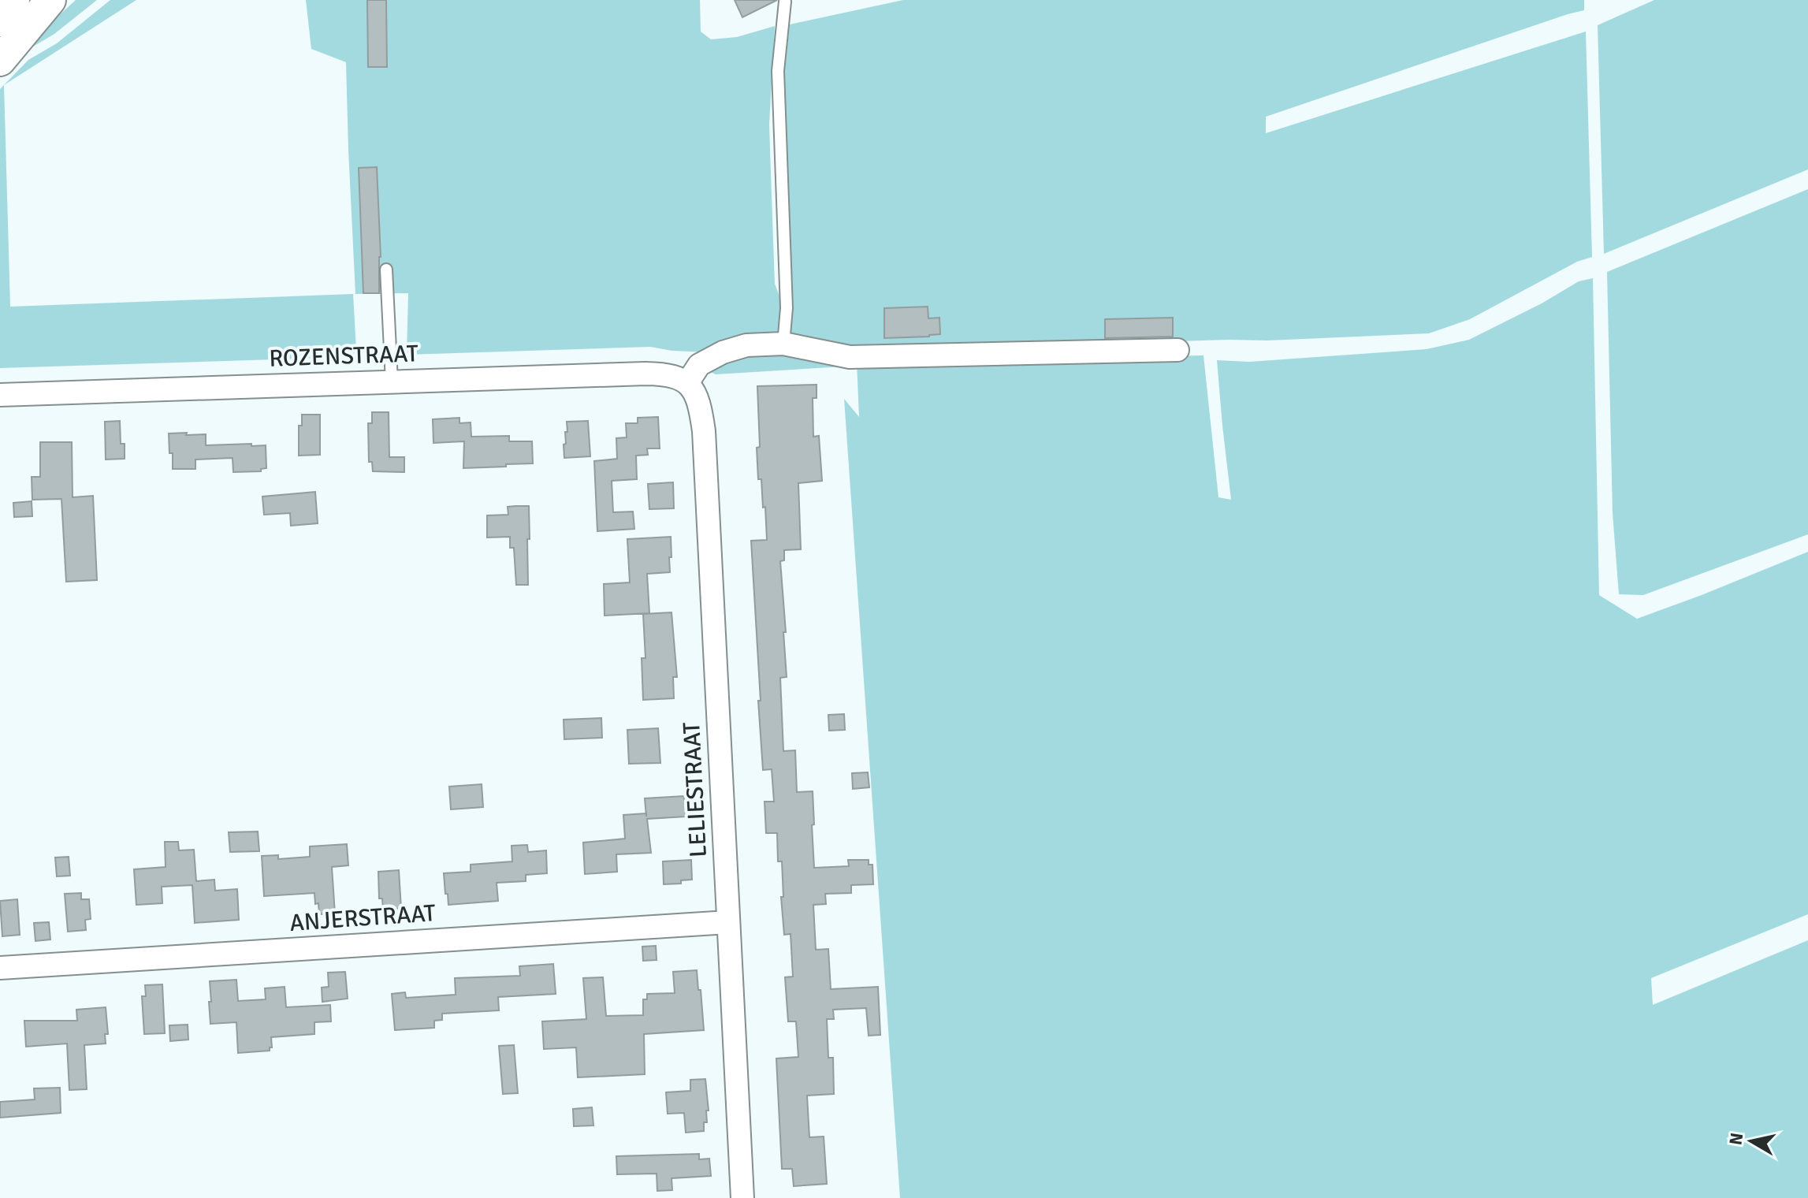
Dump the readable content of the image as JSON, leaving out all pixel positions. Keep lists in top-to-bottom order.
{
  "streets": {
    "street": ["ROZENSTRAAT", "LELIESTRAAT", "ANJERSTRAAT"]
  },
  "crossings": [
    ["ROZENSTRAAT", "LELIESTRAAT"],
    ["LELIESTRAAT", "ANJERSTRAAT"]
  ],
  "north": "left"
}
